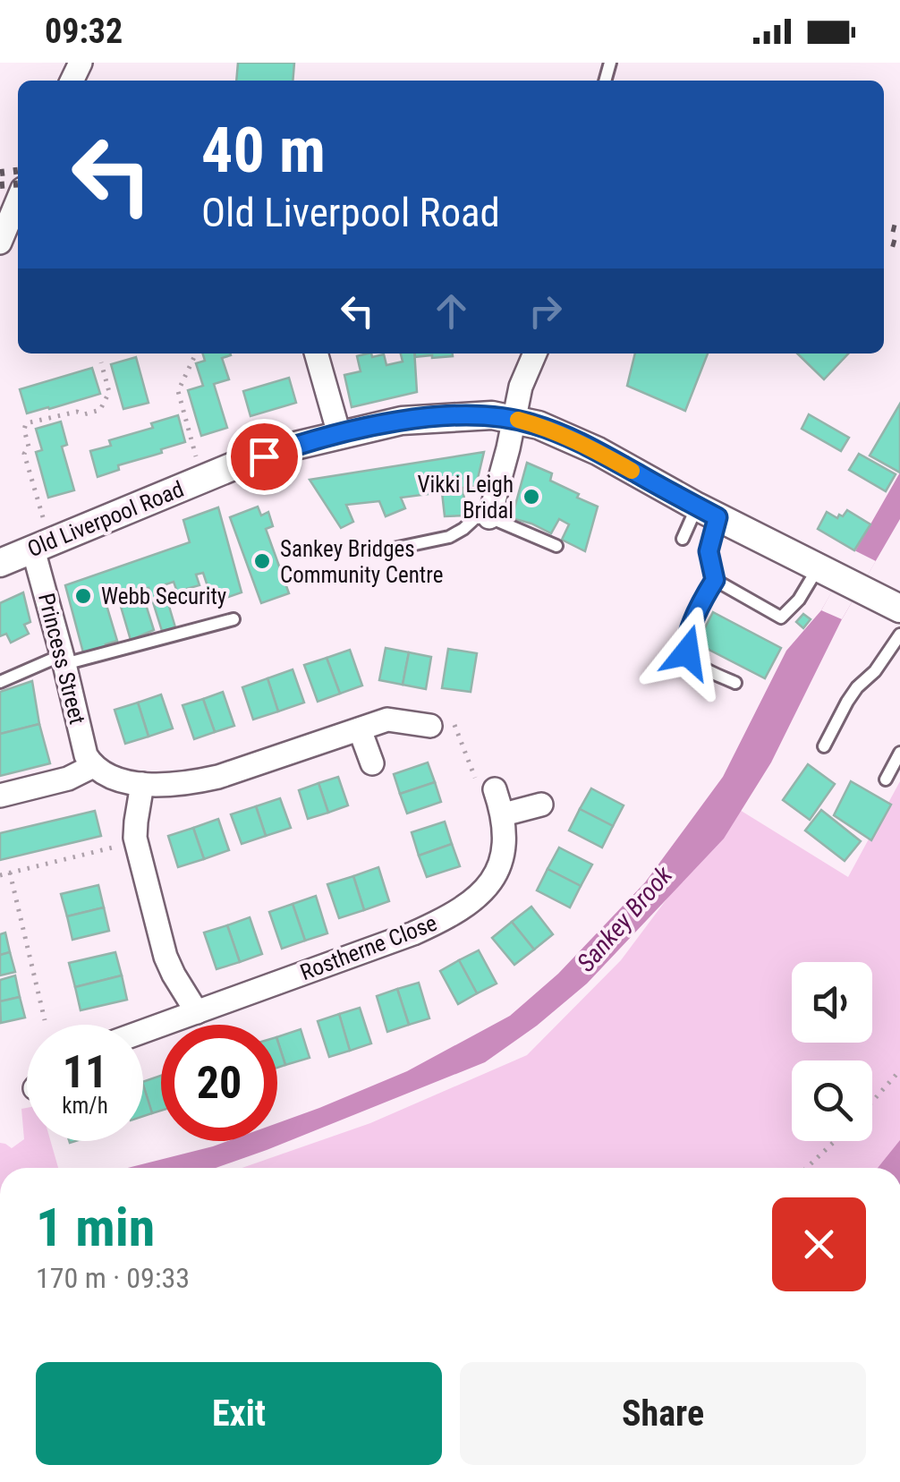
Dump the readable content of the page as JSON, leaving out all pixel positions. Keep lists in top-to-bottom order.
{
  "streets": {
    "street": ["Old Liverpool Road", "Princess Street", "Rostherne Close"]
  },
  "crossings": [
    ["Old Liverpool Road", "Princess Street"]
  ],
  "water": ["Sankey Brook"],
  "places": ["Vikki Leigh Bridal", "Sankey Bridges Community Centre", "Webb Security"],
  "page": {
    "status": "09:32",
    "turn": ["40 m", "Old Liverpool Road"],
    "speed": "11 km/h",
    "limit": "20",
    "heading": ["1 min", "170 m · 09:33"],
    "buttons": ["Exit", "Share"]
  }
}
